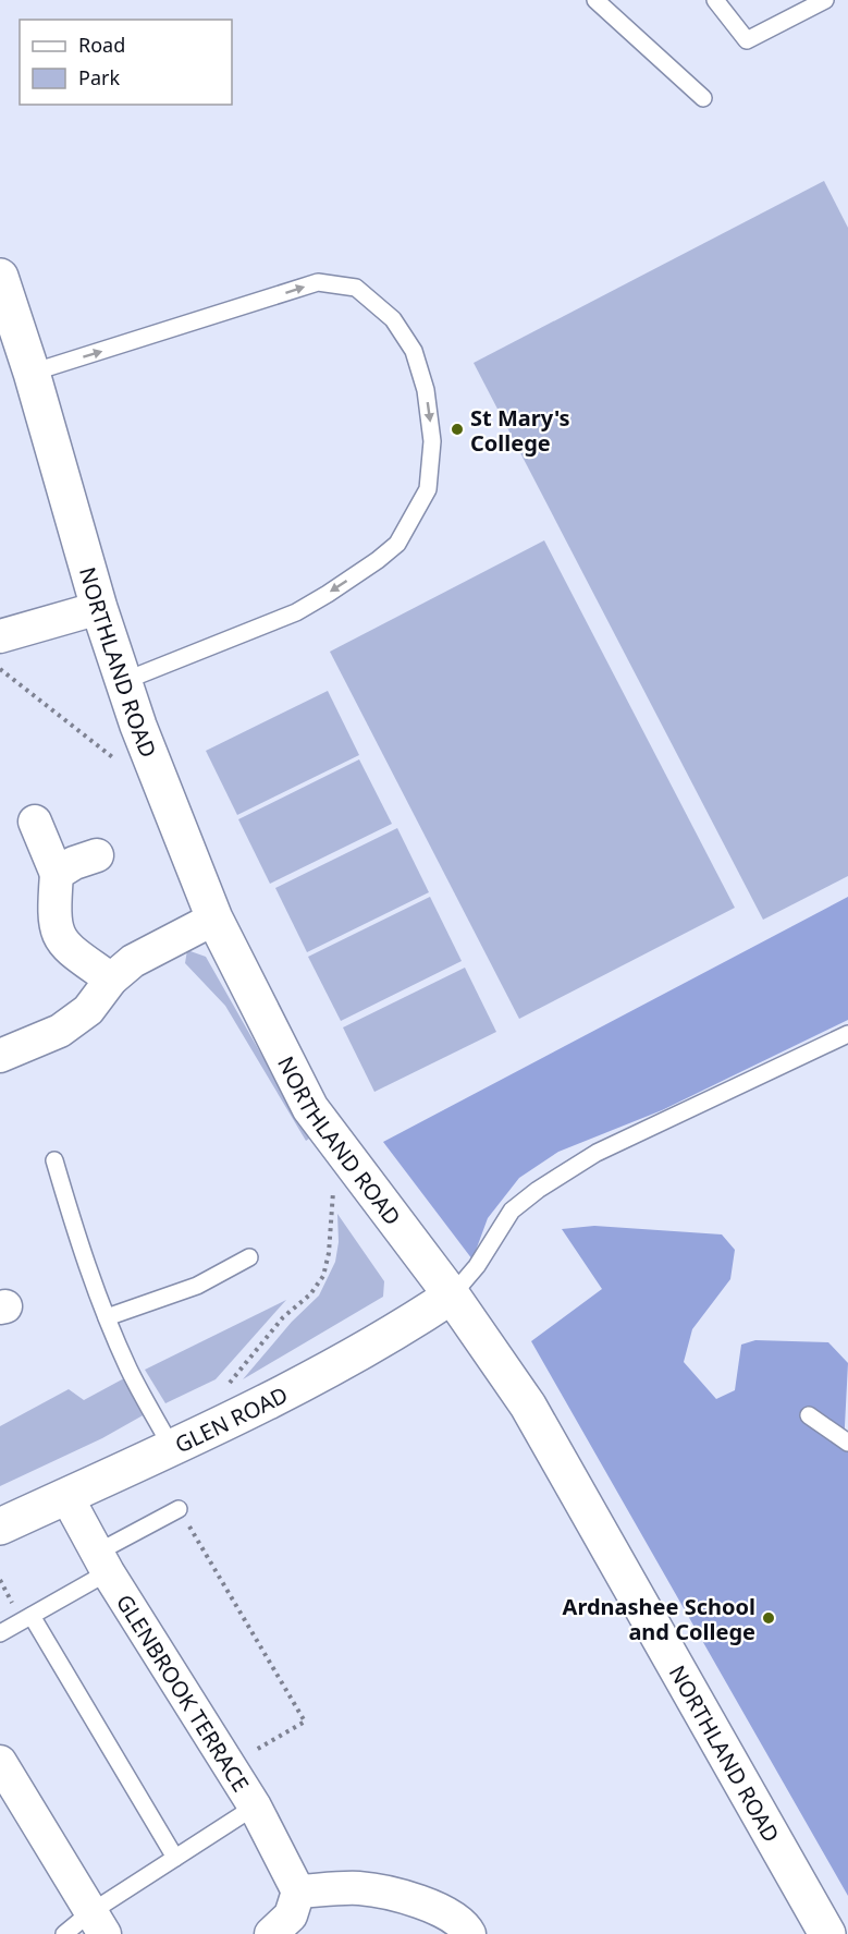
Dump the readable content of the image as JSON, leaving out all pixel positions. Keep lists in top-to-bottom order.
{
  "streets": {
    "main road": ["NORTHLAND ROAD", "GLEN ROAD"],
    "street": ["GLENBROOK TERRACE"]
  },
  "crossings": [
    ["NORTHLAND ROAD", "GLEN ROAD"],
    ["GLEN ROAD", "GLENBROOK TERRACE"]
  ],
  "places": ["St Mary's College", "Ardnashee School and College"],
  "legend": ["Road", "Park"]
}
